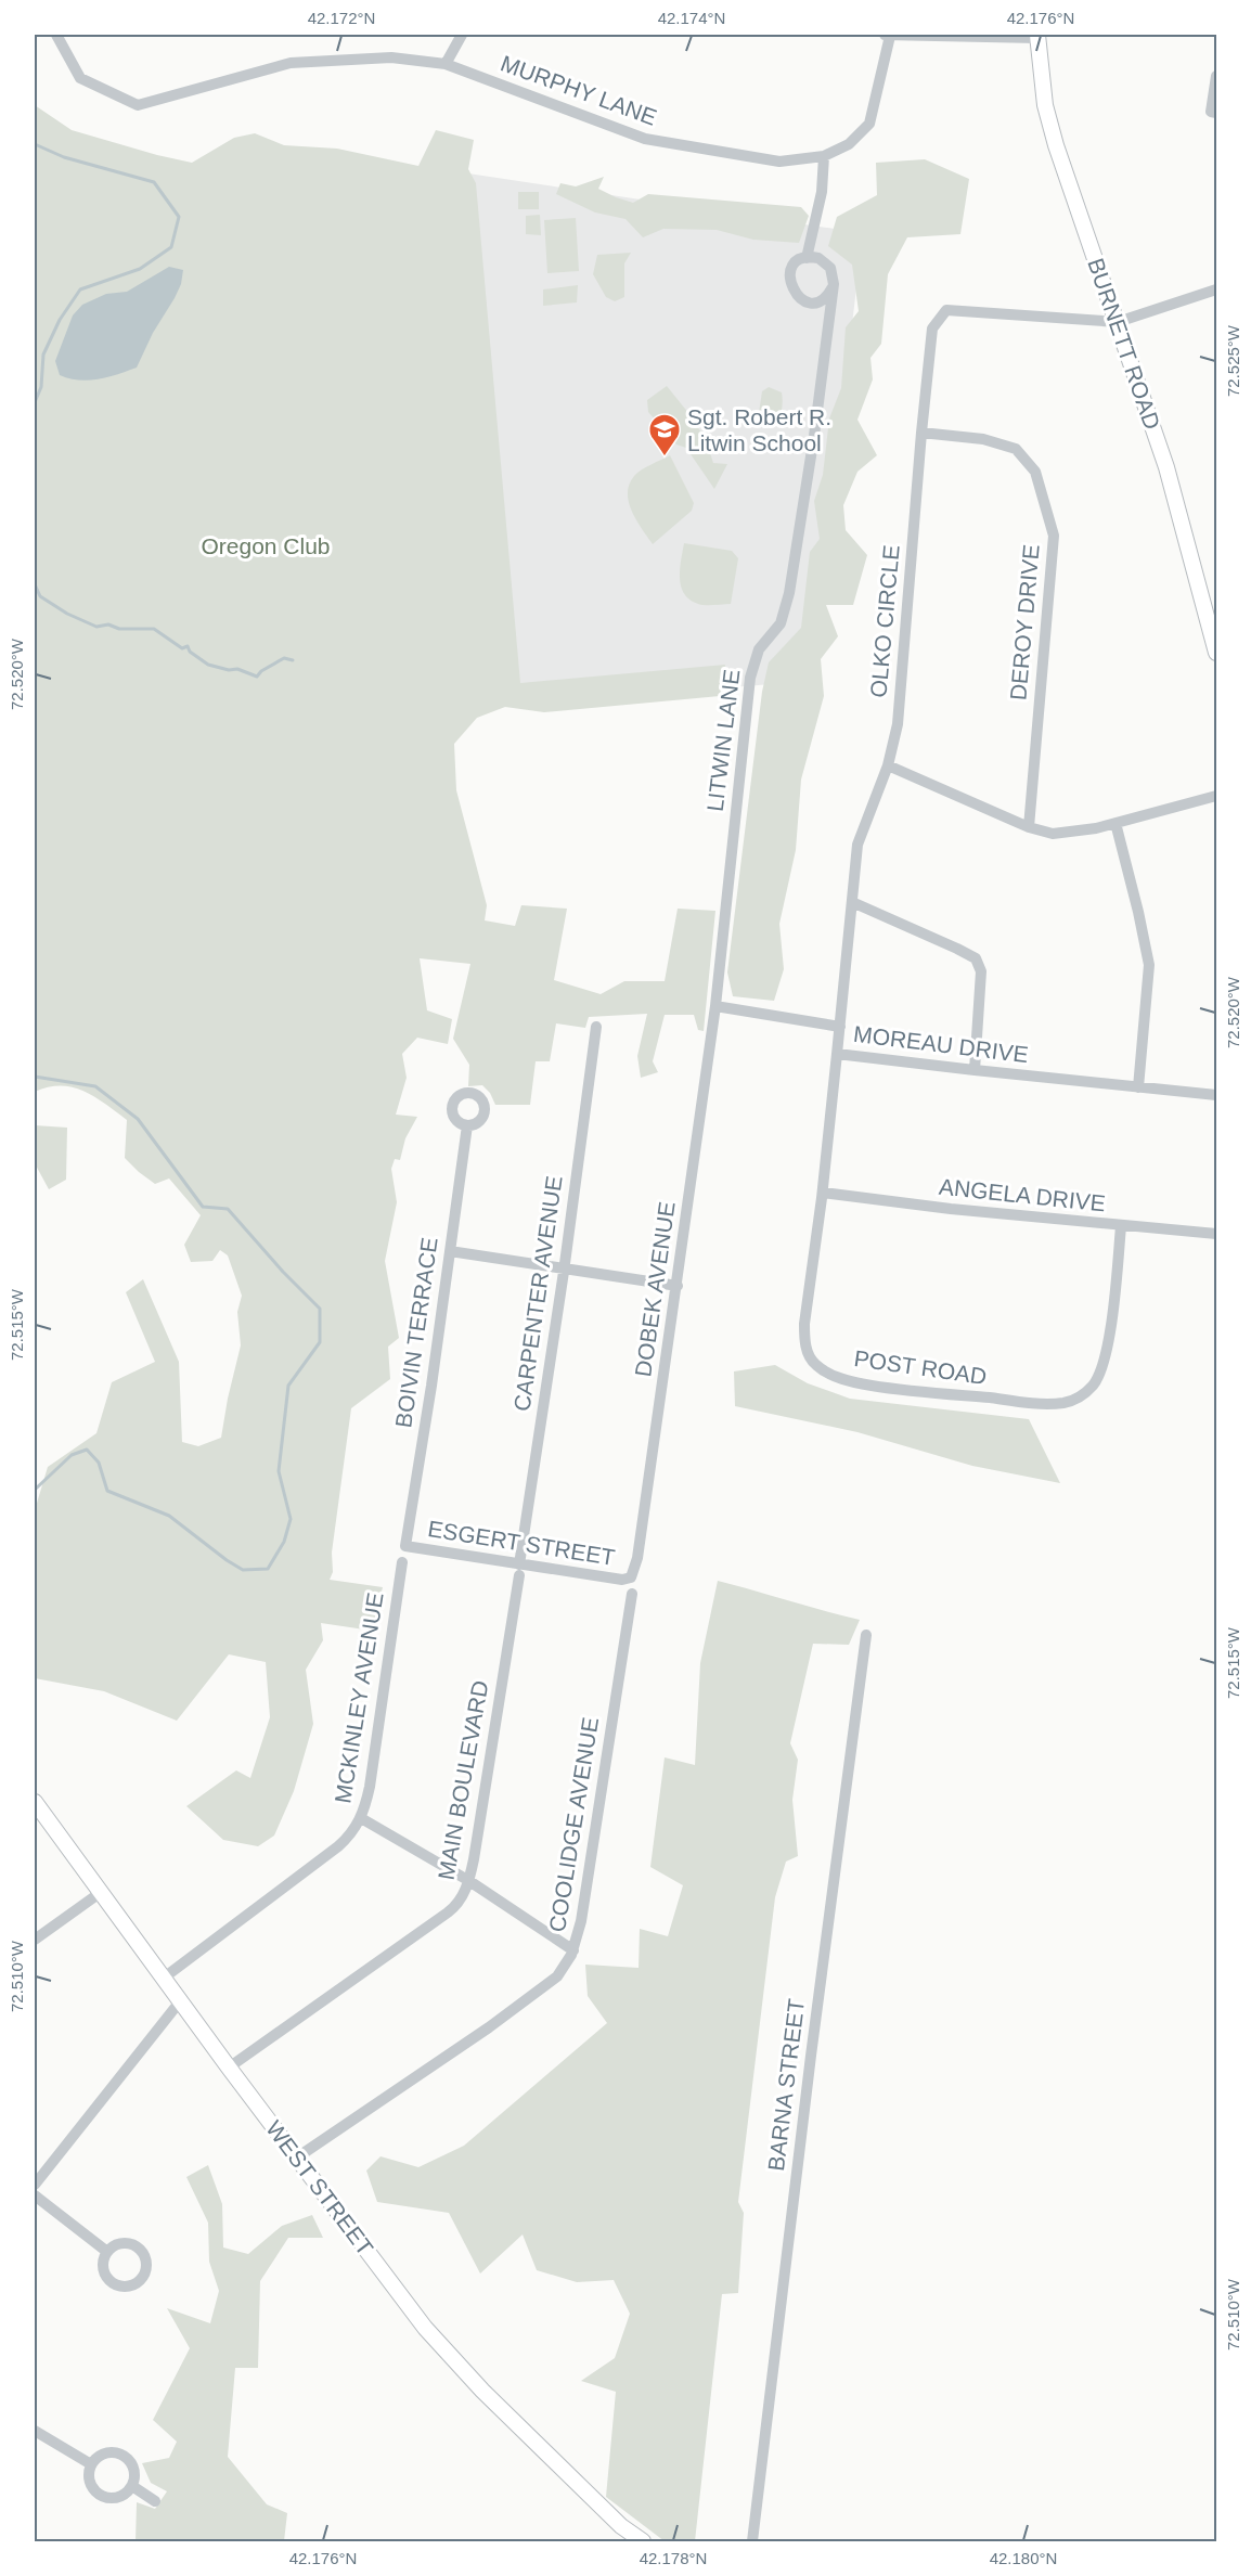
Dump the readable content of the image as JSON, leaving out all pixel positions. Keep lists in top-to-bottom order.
{
  "streets": {
    "main road": ["BURNETT ROAD", "WEST STREET"],
    "street": [
      "MURPHY LANE",
      "OLKO CIRCLE",
      "DEROY DRIVE",
      "LITWIN LANE",
      "MOREAU DRIVE",
      "ANGELA DRIVE",
      "DOBEK AVENUE",
      "CARPENTER AVENUE",
      "BOIVIN TERRACE",
      "POST ROAD",
      "ESGERT STREET",
      "MCKINLEY AVENUE",
      "MAIN BOULEVARD",
      "COOLIDGE AVENUE",
      "BARNA STREET"
    ]
  },
  "crossings": [
    ["BURNETT ROAD", "OLKO CIRCLE"],
    ["OLKO CIRCLE", "DEROY DRIVE"],
    ["OLKO CIRCLE", "MOREAU DRIVE"],
    ["LITWIN LANE", "DOBEK AVENUE"],
    ["MOREAU DRIVE", "POST ROAD"],
    ["ANGELA DRIVE", "POST ROAD"],
    ["DOBEK AVENUE", "ESGERT STREET"],
    ["CARPENTER AVENUE", "ESGERT STREET"],
    ["CARPENTER AVENUE", "MAIN BOULEVARD"],
    ["BOIVIN TERRACE", "ESGERT STREET"],
    ["ESGERT STREET", "MAIN BOULEVARD"],
    ["MCKINLEY AVENUE", "WEST STREET"],
    ["MAIN BOULEVARD", "WEST STREET"],
    ["COOLIDGE AVENUE", "WEST STREET"]
  ],
  "parks": ["Oregon Club"],
  "places": {
    "school or university": ["Sgt. Robert R. Litwin School"]
  },
  "coordinates": [
    "42.172°N",
    "42.174°N",
    "42.176°N",
    "72.525°W",
    "72.520°W",
    "72.515°W",
    "72.510°W",
    "42.178°N",
    "42.180°N"
  ]
}
